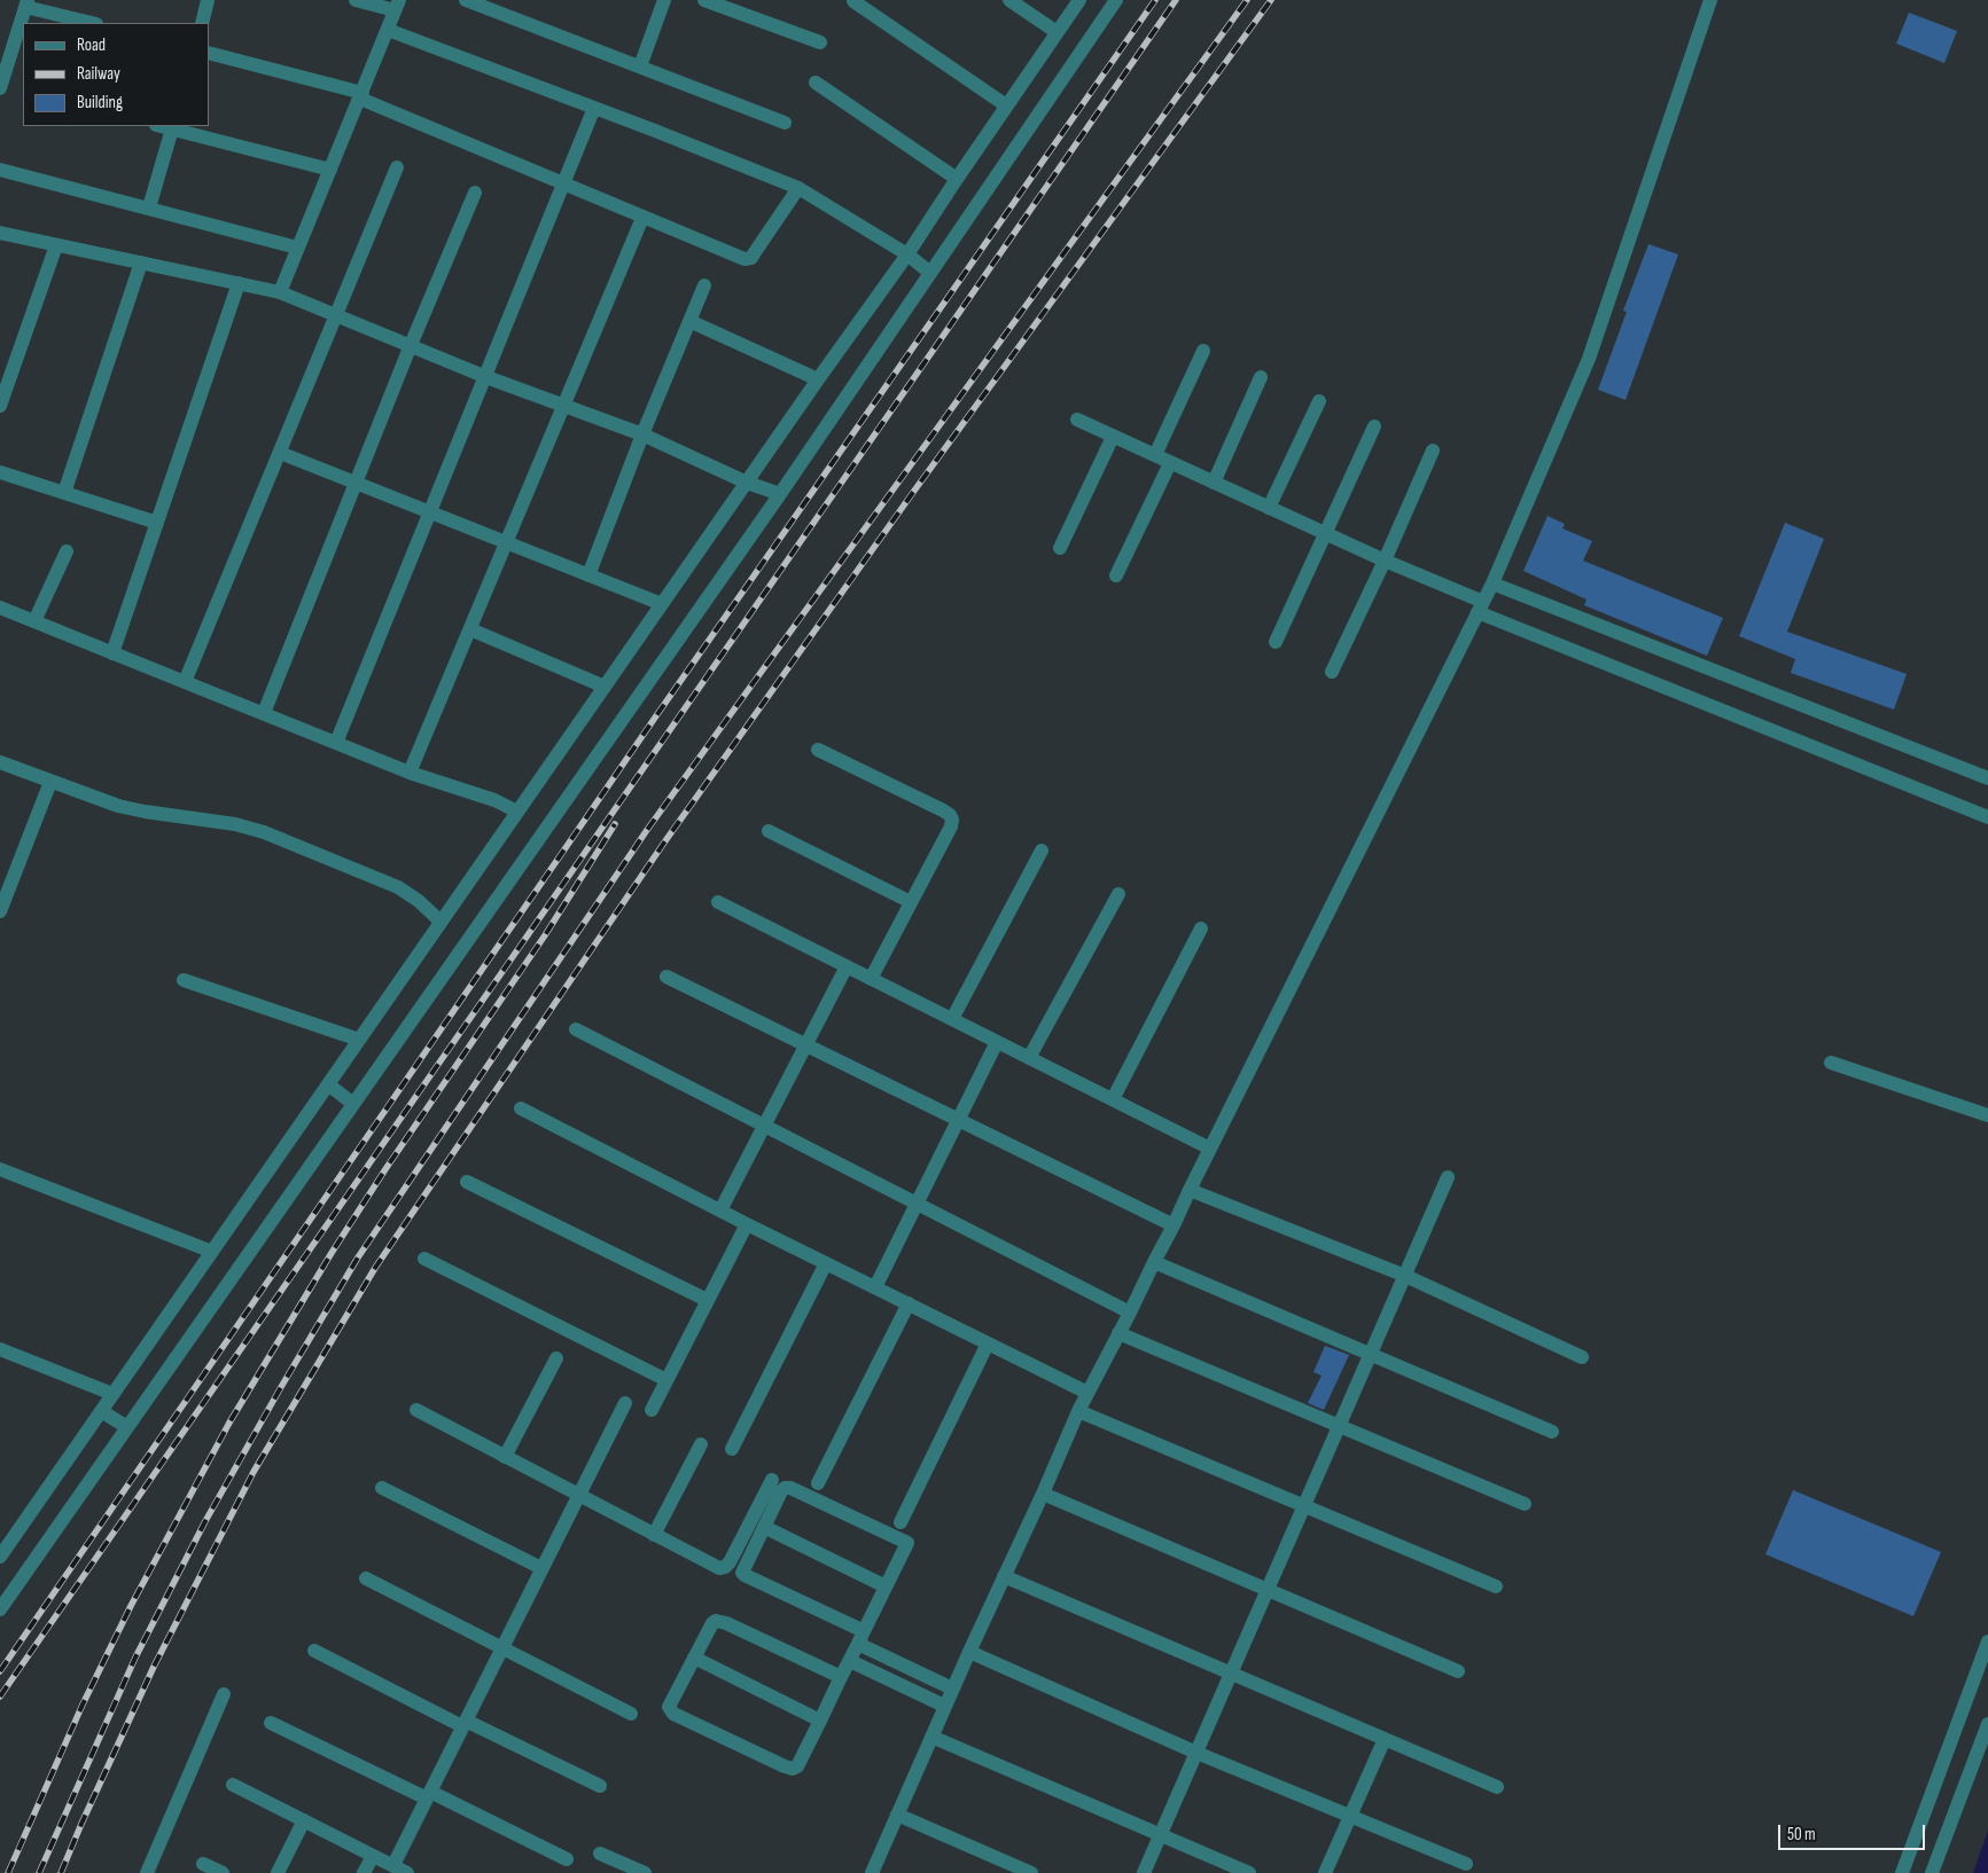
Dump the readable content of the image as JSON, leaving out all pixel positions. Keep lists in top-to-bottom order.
{
  "legend": ["Road", "Railway", "Building"],
  "scale_bar": "50 m"
}
